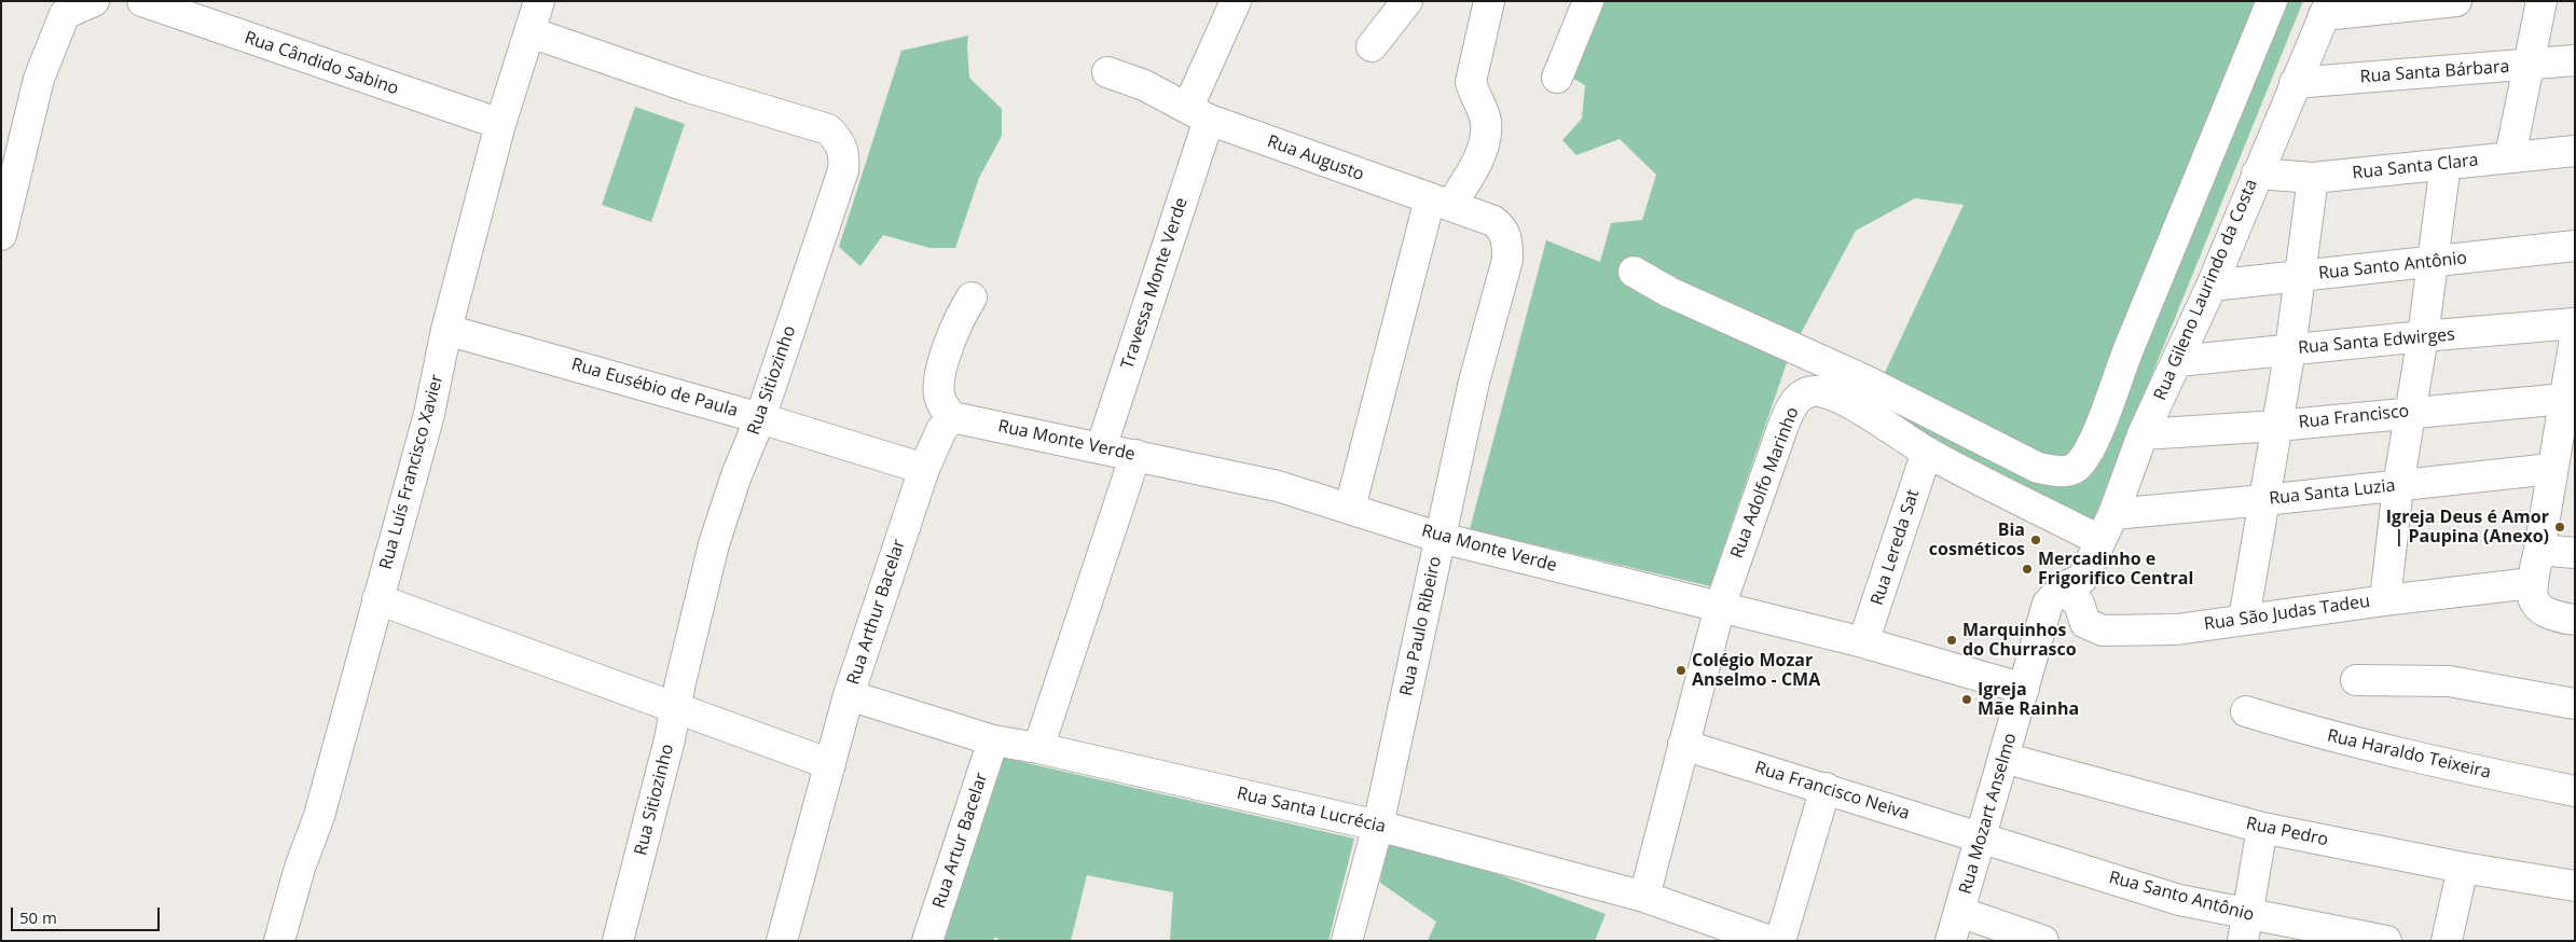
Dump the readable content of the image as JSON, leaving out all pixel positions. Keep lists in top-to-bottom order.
{
  "streets": {
    "street": [
      "Rua Cândido Sabino",
      "Rua Santa Bárbara",
      "Rua Augusto",
      "Rua Santa Clara",
      "Rua Santo Antônio",
      "Travessa Monte Verde",
      "Rua Gileno Laurindo da Costa",
      "Rua Santa Edwirges",
      "Rua Sitiozinho",
      "Rua Eusébio de Paula",
      "Rua Francisco",
      "Rua Monte Verde",
      "Rua Luís Francisco Xavier",
      "Rua Adolfo Marinho",
      "Rua Santa Luzia",
      "Rua Lereda Sat",
      "Rua Arthur Bacelar",
      "Rua São Judas Tadeu",
      "Rua Paulo Ribeiro",
      "Rua Haraldo Teixeira",
      "Rua Francisco Neiva",
      "Rua Santa Lucrécia",
      "Rua Mozart Anselmo",
      "Rua Pedro",
      "Rua Artur Bacelar"
    ]
  },
  "crossings": [
    ["Rua Cândido Sabino", "Rua Luís Francisco Xavier"],
    ["Rua Santa Bárbara", "Rua Gileno Laurindo da Costa"],
    ["Rua Augusto", "Travessa Monte Verde"],
    ["Rua Augusto", "Rua Paulo Ribeiro"],
    ["Rua Santa Clara", "Rua Gileno Laurindo da Costa"],
    ["Rua Santo Antônio", "Rua Gileno Laurindo da Costa"],
    ["Rua Santo Antônio", "Rua Francisco Neiva"],
    ["Rua Santo Antônio", "Rua Mozart Anselmo"],
    ["Travessa Monte Verde", "Rua Monte Verde"],
    ["Rua Gileno Laurindo da Costa", "Rua Santa Edwirges"],
    ["Rua Gileno Laurindo da Costa", "Rua Francisco"],
    ["Rua Gileno Laurindo da Costa", "Rua Adolfo Marinho"],
    ["Rua Gileno Laurindo da Costa", "Rua Santa Luzia"],
    ["Rua Gileno Laurindo da Costa", "Rua São Judas Tadeu"],
    ["Rua Gileno Laurindo da Costa", "Rua Mozart Anselmo"],
    ["Rua Sitiozinho", "Rua Eusébio de Paula"],
    ["Rua Sitiozinho", "Rua Luís Francisco Xavier"],
    ["Rua Eusébio de Paula", "Rua Luís Francisco Xavier"],
    ["Rua Eusébio de Paula", "Rua Arthur Bacelar"],
    ["Rua Monte Verde", "Rua Adolfo Marinho"],
    ["Rua Monte Verde", "Rua Lereda Sat"],
    ["Rua Monte Verde", "Rua Arthur Bacelar"],
    ["Rua Monte Verde", "Rua Paulo Ribeiro"],
    ["Rua Monte Verde", "Rua Mozart Anselmo"],
    ["Rua Adolfo Marinho", "Rua Lereda Sat"],
    ["Rua Adolfo Marinho", "Rua Francisco Neiva"],
    ["Rua Adolfo Marinho", "Rua Santa Lucrécia"],
    ["Rua Arthur Bacelar", "Rua Santa Lucrécia"],
    ["Rua São Judas Tadeu", "Rua Mozart Anselmo"],
    ["Rua Paulo Ribeiro", "Rua Santa Lucrécia"],
    ["Rua Francisco Neiva", "Rua Mozart Anselmo"],
    ["Rua Santa Lucrécia", "Rua Artur Bacelar"],
    ["Rua Mozart Anselmo", "Rua Pedro"]
  ],
  "places": [
    "Igreja Deus é Amor | Paupina (Anexo)",
    "Bia cosméticos",
    "Mercadinho e Frigorifico Central",
    "Marquinhos do Churrasco",
    "Colégio Mozar Anselmo - CMA",
    "Igreja Mãe Rainha"
  ],
  "scale_bar": "50 m"
}
